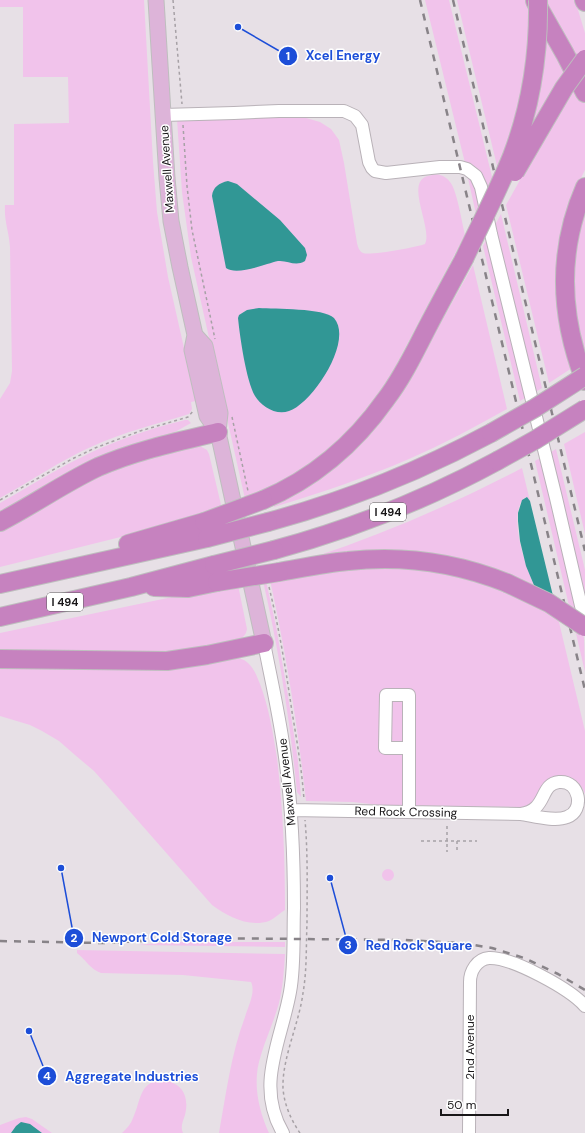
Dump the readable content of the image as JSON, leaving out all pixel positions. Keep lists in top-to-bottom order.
{
  "streets": {
    "highway": ["I 494"],
    "main road": ["Maxwell Avenue"],
    "street": ["Red Rock Crossing", "2nd Avenue"]
  },
  "crossings": [
    ["Maxwell Avenue", "Red Rock Crossing"]
  ],
  "places": [
    "Xcel Energy",
    "Newport Cold Storage",
    "Red Rock Square",
    "Aggregate Industries"
  ],
  "scale_bar": "50 m"
}
